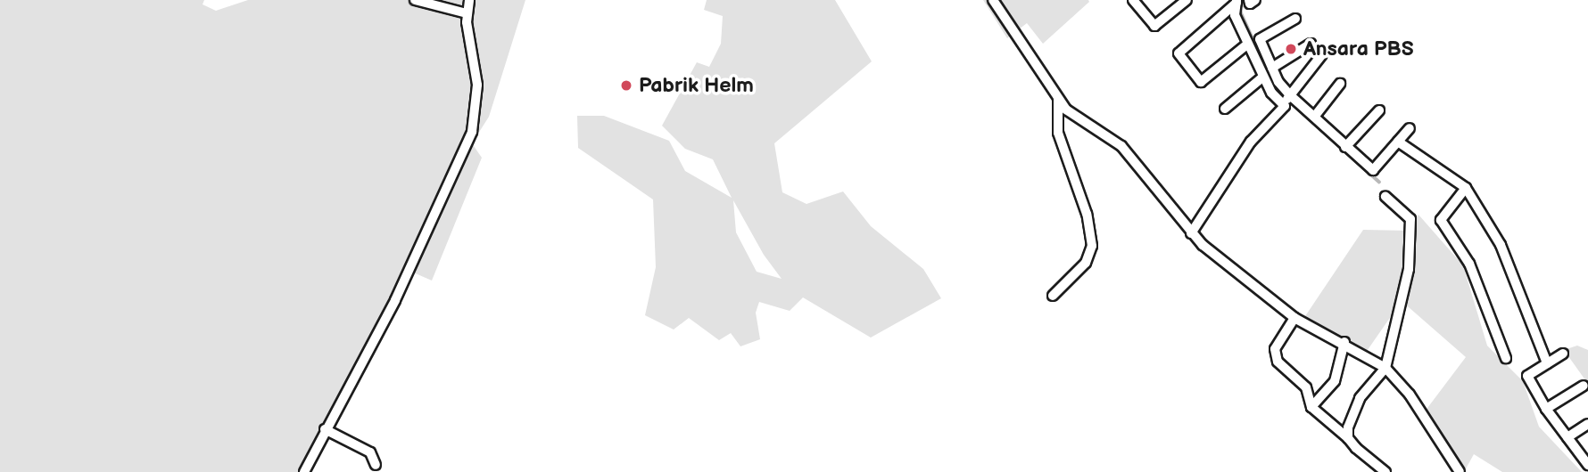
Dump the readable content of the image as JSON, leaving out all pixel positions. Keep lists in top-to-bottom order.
{
  "places": ["Ansara PBS", "Pabrik Helm"]
}
